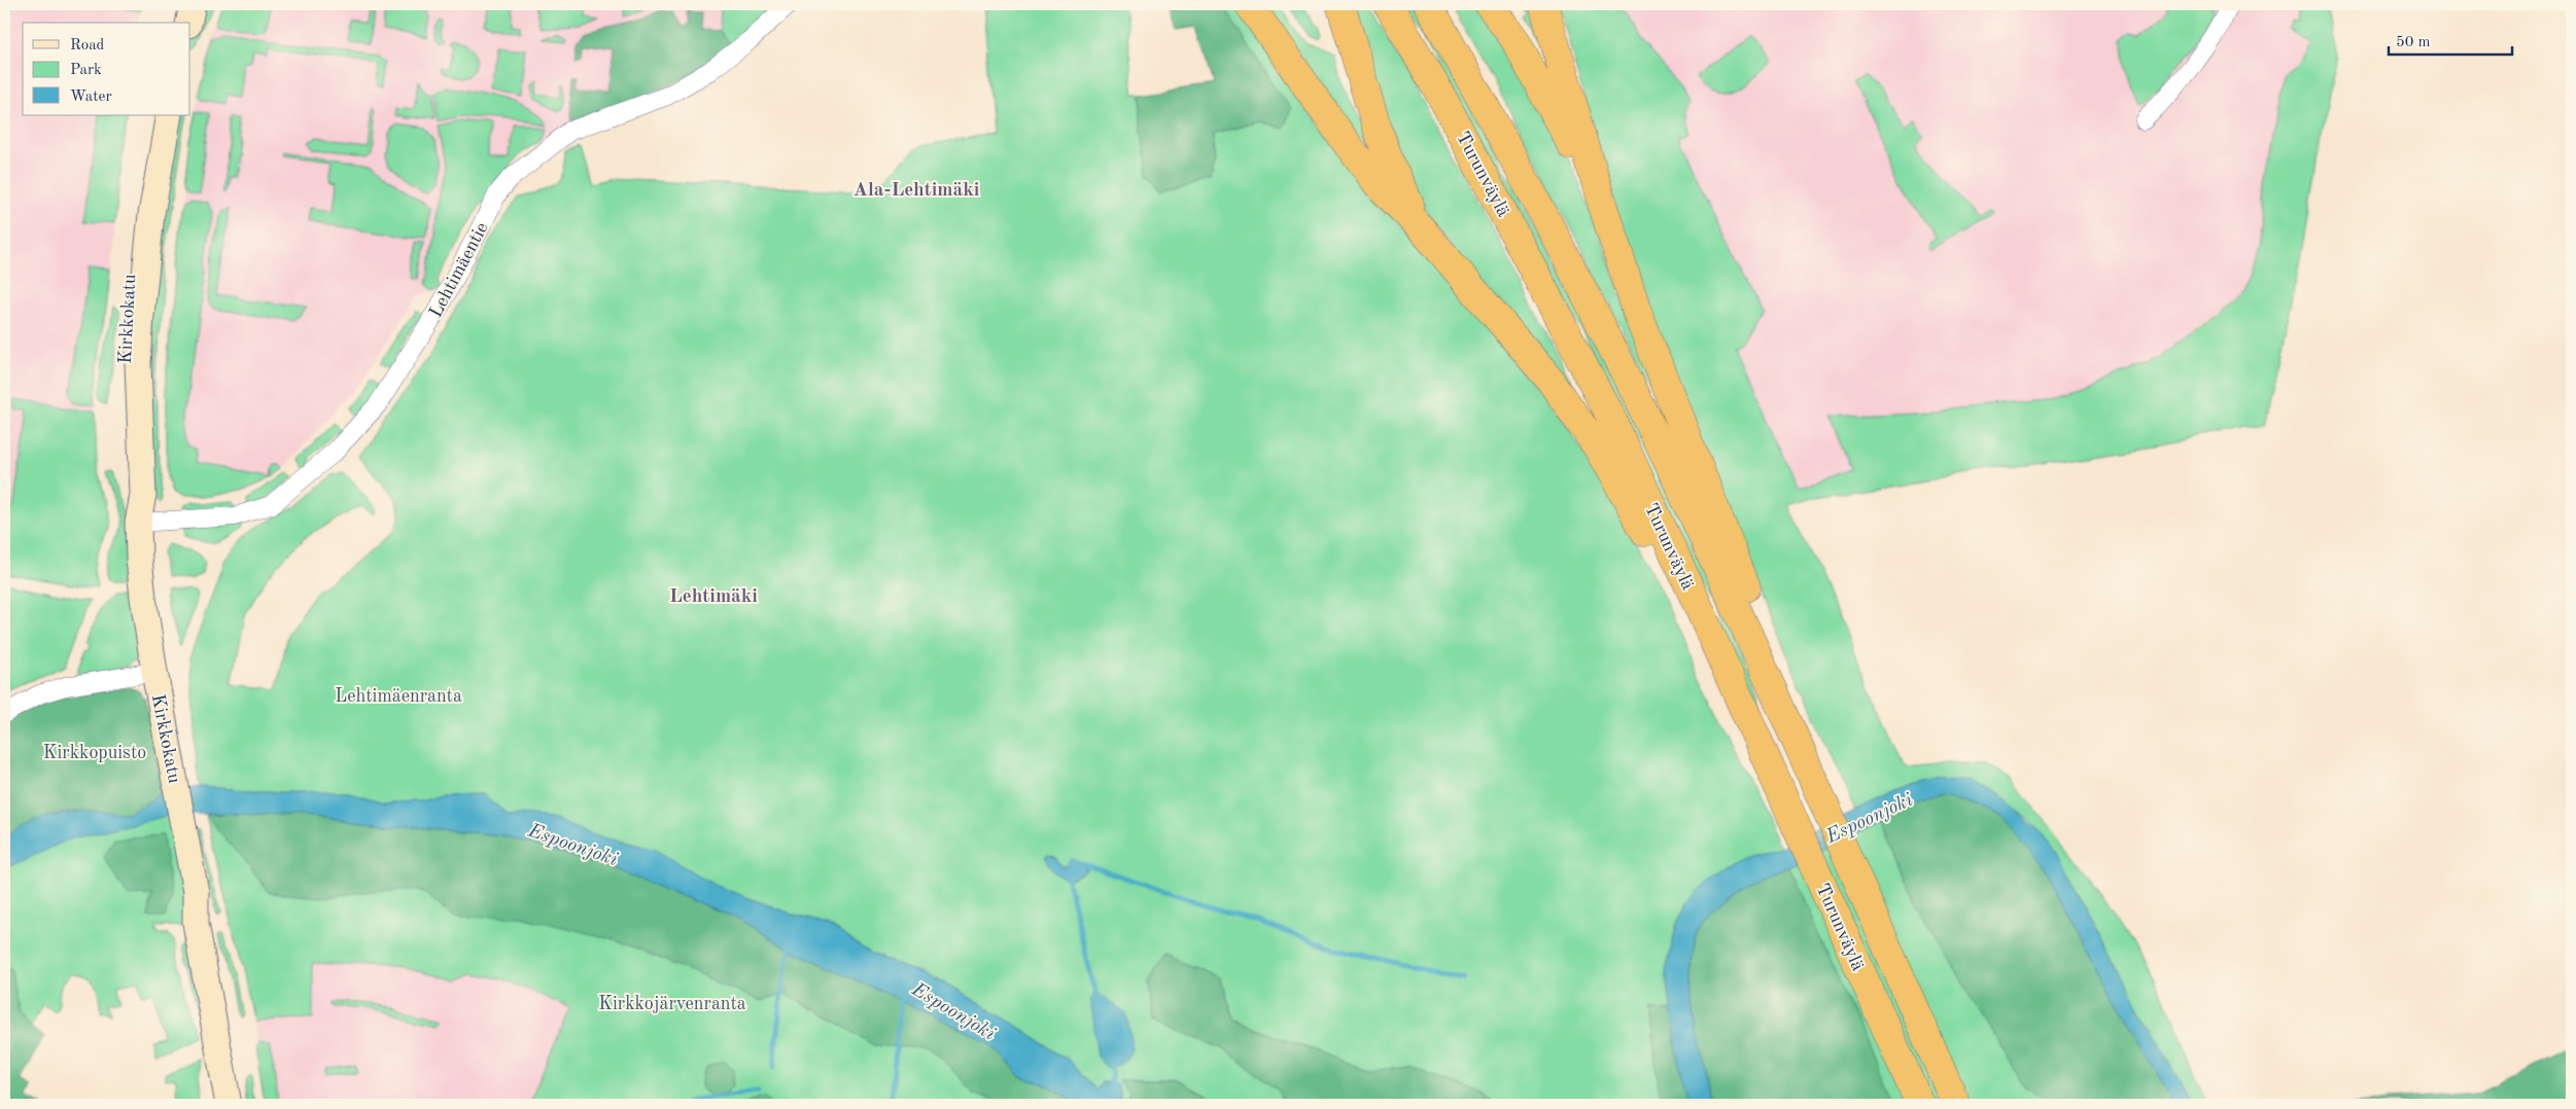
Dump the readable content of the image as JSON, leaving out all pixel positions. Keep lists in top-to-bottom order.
{
  "streets": {
    "highway": ["Turunväylä"],
    "main road": ["Kirkkokatu"],
    "street": ["Lehtimäentie"]
  },
  "crossings": [
    ["Lehtimäentie", "Kirkkokatu"]
  ],
  "districts": ["Ala-Lehtimäki", "Lehtimäki"],
  "water": ["Espoonjoki"],
  "parks": ["Lehtimäenranta", "Kirkkopuisto", "Kirkkojärvenranta"],
  "legend": ["Road", "Park", "Water"],
  "scale_bar": "50 m"
}
